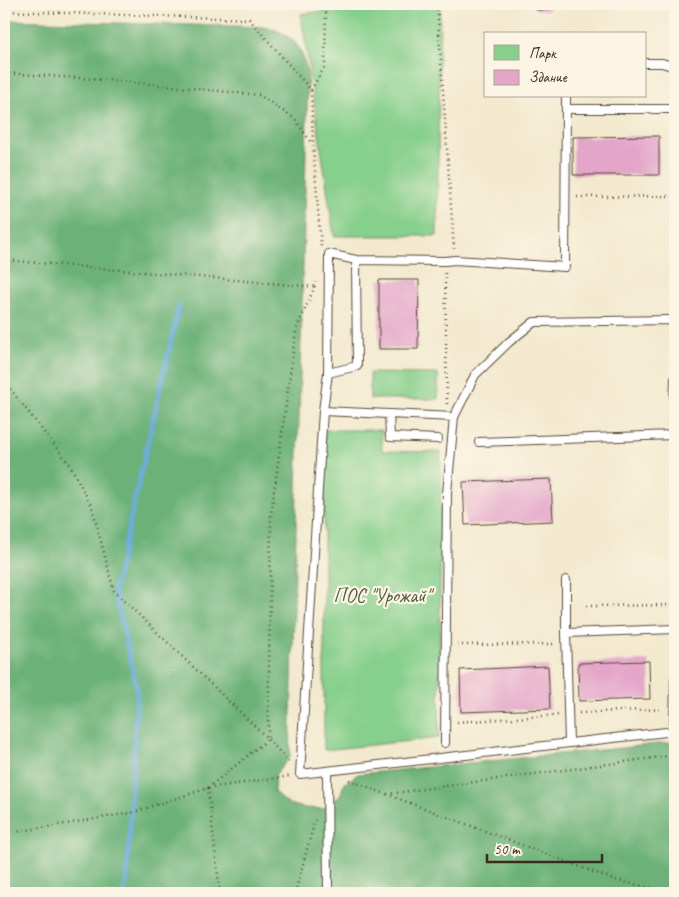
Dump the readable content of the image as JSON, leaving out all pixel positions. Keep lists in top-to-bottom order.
{
  "parks": ["ПОС \"Урожай\""],
  "legend": ["Парк", "Здание"],
  "scale_bar": "50 m"
}
